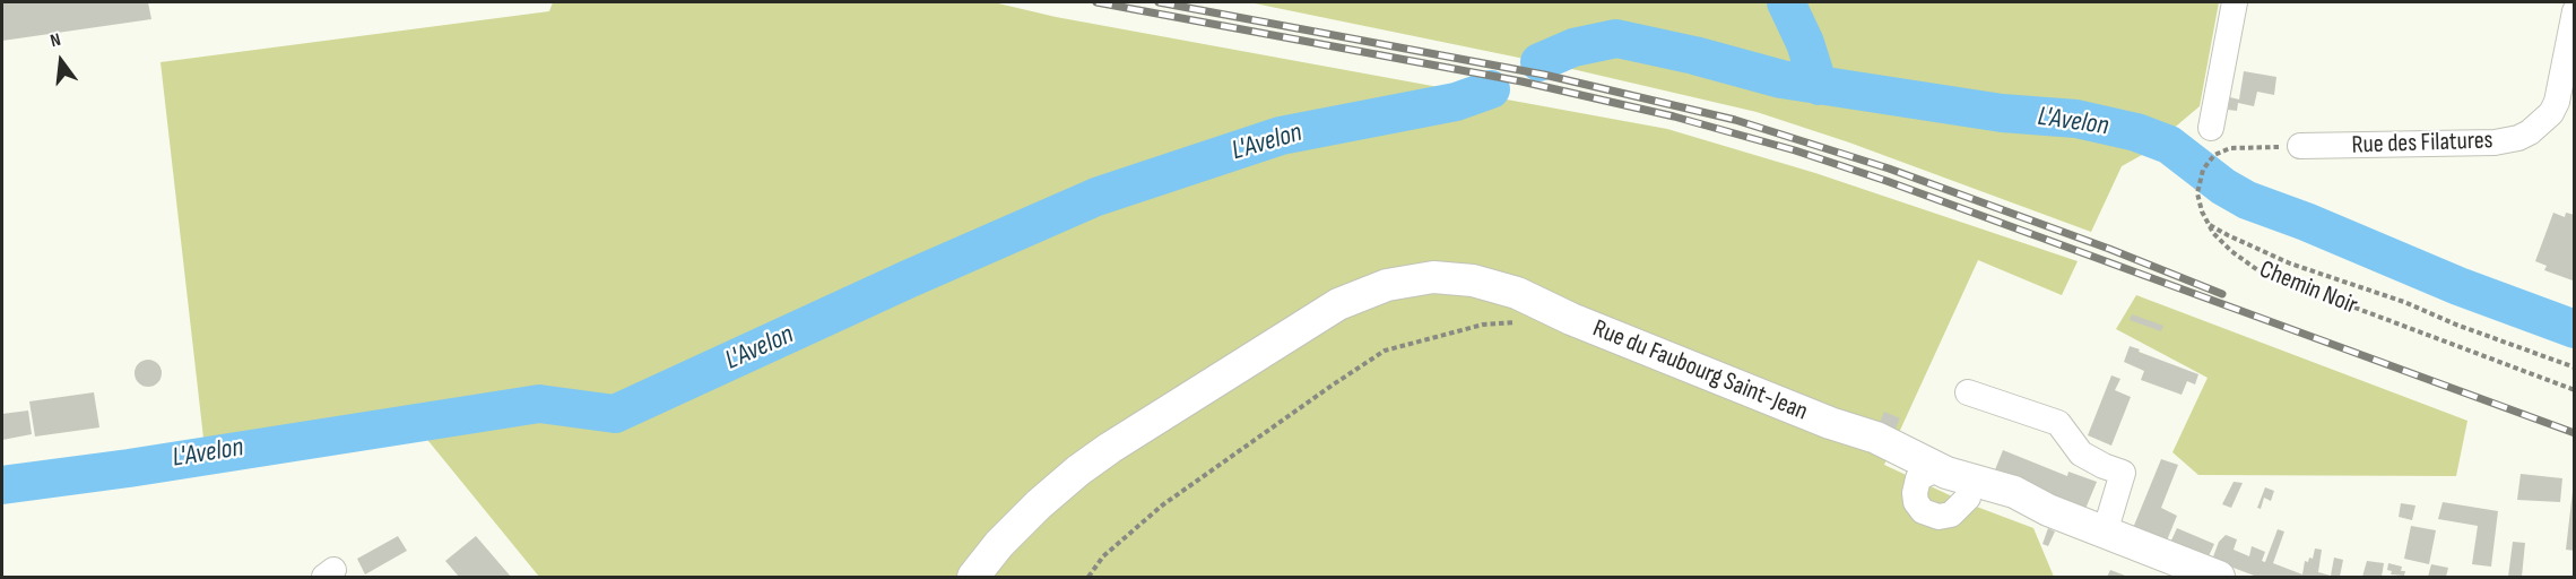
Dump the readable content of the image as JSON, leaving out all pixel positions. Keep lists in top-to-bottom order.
{
  "streets": {
    "main road": ["Rue du Faubourg Saint-Jean"],
    "street": ["Rue des Filatures"],
    "path": ["Chemin Noir"]
  },
  "crossings": [
    ["Rue des Filatures", "Chemin Noir"]
  ],
  "water": ["L'Avelon"],
  "north": "top"
}
